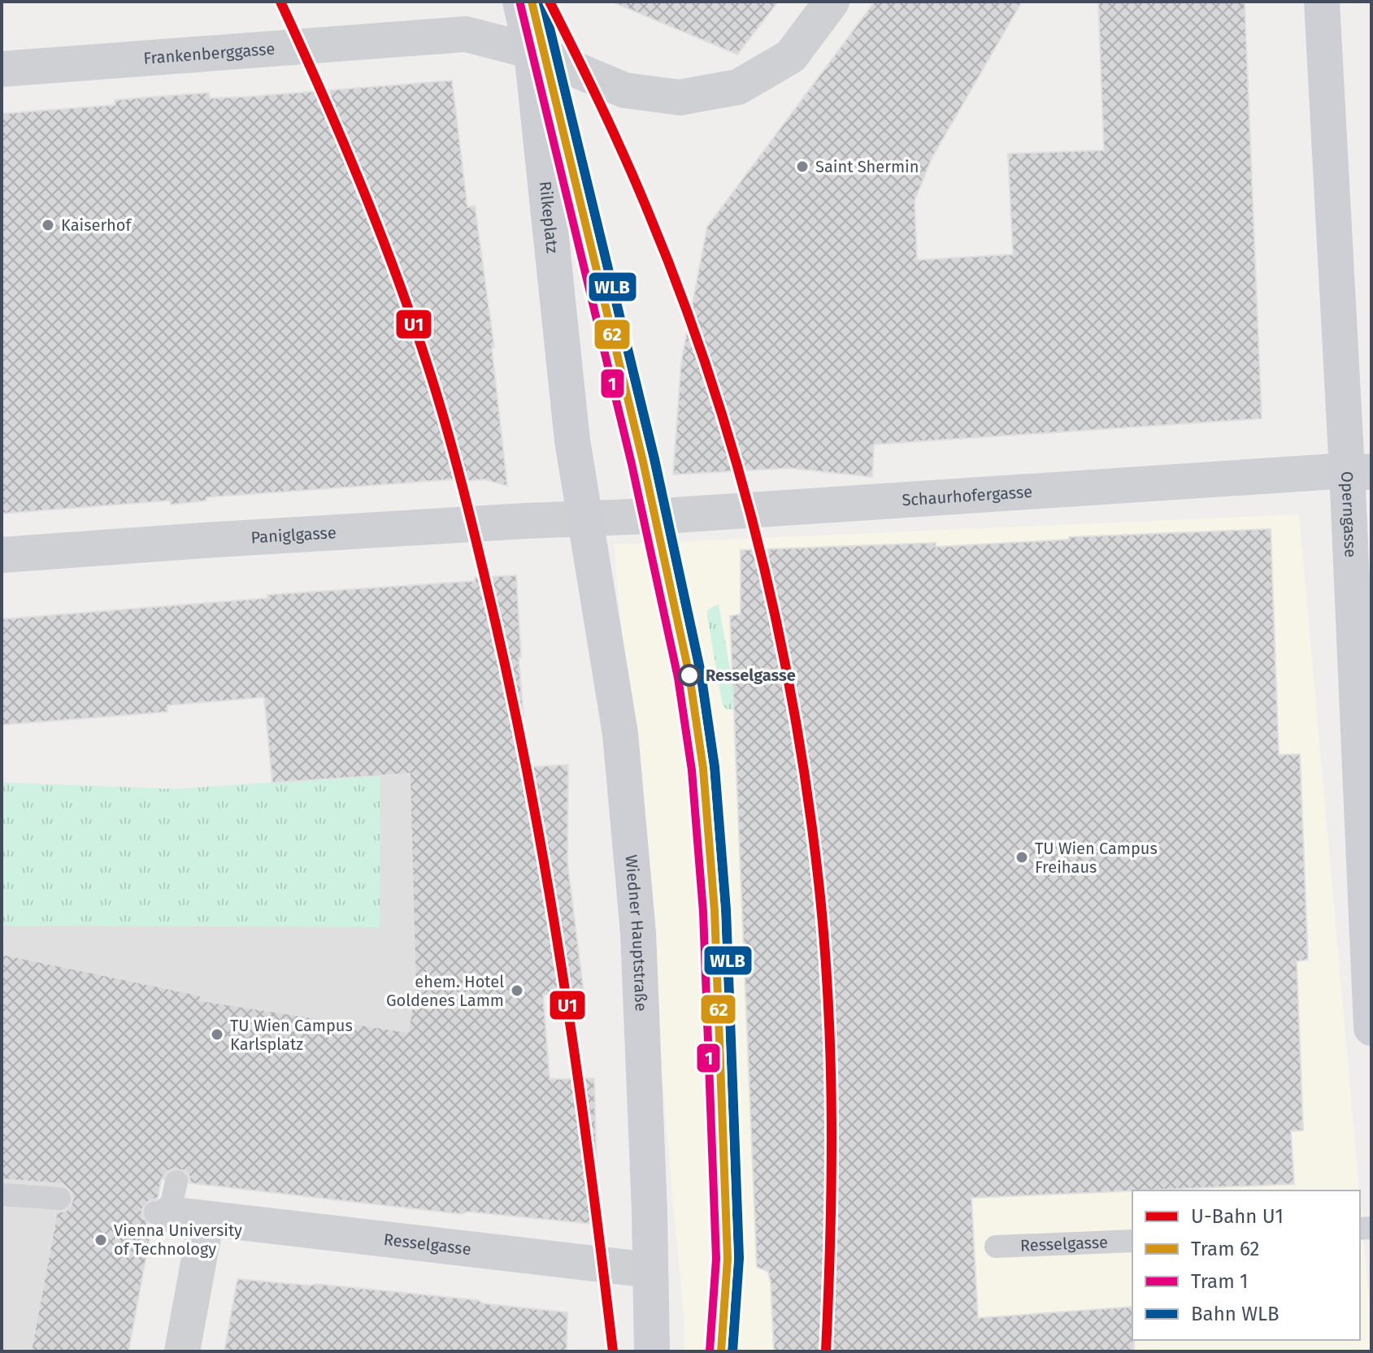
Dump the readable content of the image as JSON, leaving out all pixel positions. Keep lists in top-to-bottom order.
{
  "streets": {
    "main road": ["Rilkeplatz", "Operngasse", "Wiedner Hauptstraße"],
    "street": [
      "Frankenberggasse",
      "Schaurhofergasse",
      "Paniglgasse",
      "Resselgasse"
    ]
  },
  "crossings": [
    ["Frankenberggasse", "Rilkeplatz"],
    ["Rilkeplatz", "Schaurhofergasse"],
    ["Rilkeplatz", "Paniglgasse"],
    ["Rilkeplatz", "Wiedner Hauptstraße"],
    ["Schaurhofergasse", "Operngasse"],
    ["Schaurhofergasse", "Paniglgasse"],
    ["Schaurhofergasse", "Wiedner Hauptstraße"],
    ["Paniglgasse", "Wiedner Hauptstraße"],
    ["Wiedner Hauptstraße", "Resselgasse"]
  ],
  "places": [
    "Saint Shermin",
    "Kaiserhof",
    "Resselgasse",
    "TU Wien Campus Freihaus",
    "ehem. Hotel Goldenes Lamm",
    "TU Wien Campus Karlsplatz",
    "Vienna University of Technology"
  ],
  "lines": [
    "metro line U1",
    "tram line 62",
    "rail line WLB",
    "tram line 1"
  ],
  "legend": [
    "U-Bahn U1",
    "Tram 62",
    "Tram 1",
    "Bahn WLB"
  ]
}
